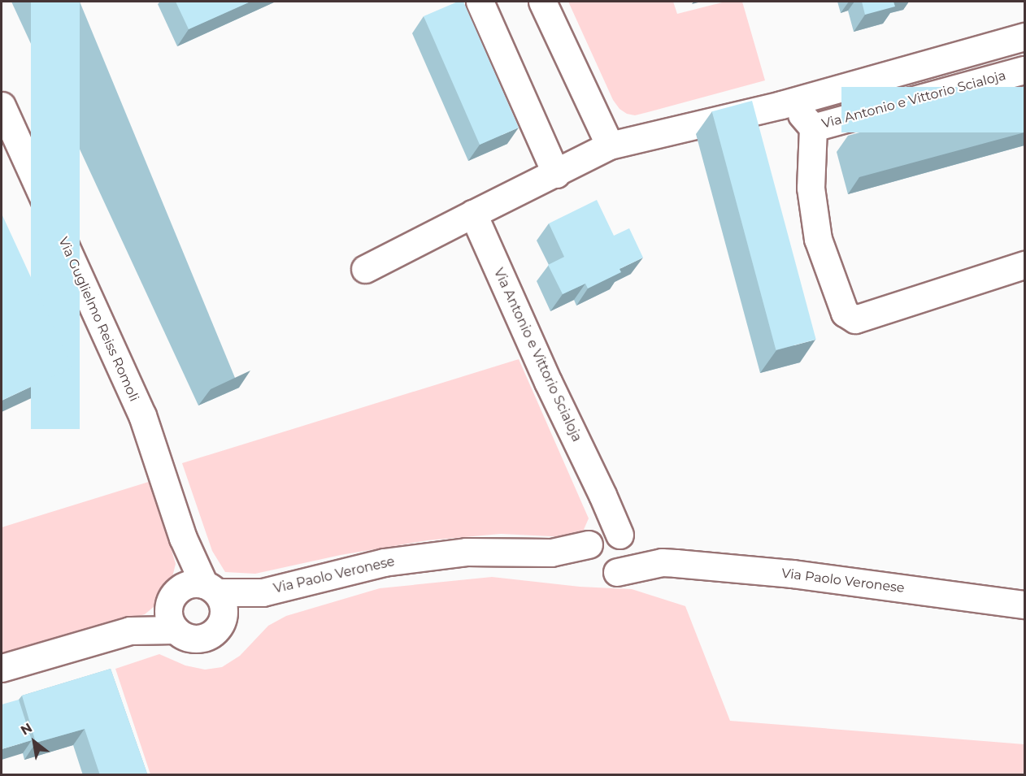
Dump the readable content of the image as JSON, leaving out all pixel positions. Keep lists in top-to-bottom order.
{
  "streets": {
    "street": ["Via Antonio e Vittorio Scialoja", "Via Guglielmo Reiss Romoli", "Via Paolo Veronese"]
  },
  "crossings": [
    ["Via Antonio e Vittorio Scialoja", "Via Paolo Veronese"]
  ],
  "north": "top left"
}
